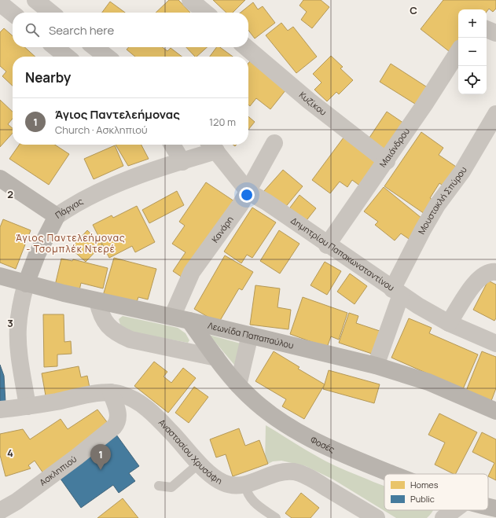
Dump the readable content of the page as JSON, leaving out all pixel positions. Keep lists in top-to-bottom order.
{
  "streets": {
    "main road": ["Πάργας", "Λεωνίδα Παπαπαύλου", "Φοσές"],
    "street": [
      "Κυζίκου",
      "Μαιάνδρου",
      "Μουστακλή Σπύρου",
      "Κανάρη",
      "Δημητρίου Παπακωνσταντίνου",
      "Αναστασίου Χρυσάφη",
      "Ασκληπιού"
    ]
  },
  "crossings": [
    ["Κυζίκου", "Μαιάνδρου"],
    ["Μαιάνδρου", "Δημητρίου Παπακωνσταντίνου"],
    ["Μουστακλή Σπύρου", "Δημητρίου Παπακωνσταντίνου"],
    ["Μουστακλή Σπύρου", "Λεωνίδα Παπαπαύλου"],
    ["Πάργας", "Δημητρίου Παπακωνσταντίνου"],
    ["Πάργας", "Λεωνίδα Παπαπαύλου"],
    ["Πάργας", "Αναστασίου Χρυσάφη"],
    ["Κανάρη", "Δημητρίου Παπακωνσταντίνου"],
    ["Κανάρη", "Λεωνίδα Παπαπαύλου"],
    ["Λεωνίδα Παπαπαύλου", "Φοσές"],
    ["Αναστασίου Χρυσάφη", "Ασκληπιού"]
  ],
  "districts": ["Άγιος Παντελεήμονας - Τσομπλέκ Ντερέ"],
  "legend": ["Homes", "Public"],
  "page": {
    "map_buttons": ["+", "−"],
    "search": "Search here",
    "heading": "Nearby",
    "list": [
      {
        "mark": "1",
        "name": "Άγιος Παντελεήμονας",
        "note": "Church · Ασκληπιού",
        "value": "120 m"
      }
    ],
    "pins": "1"
  },
  "grid": {
    "columns": ["C"],
    "rows": ["2", "3", "4"]
  }
}
